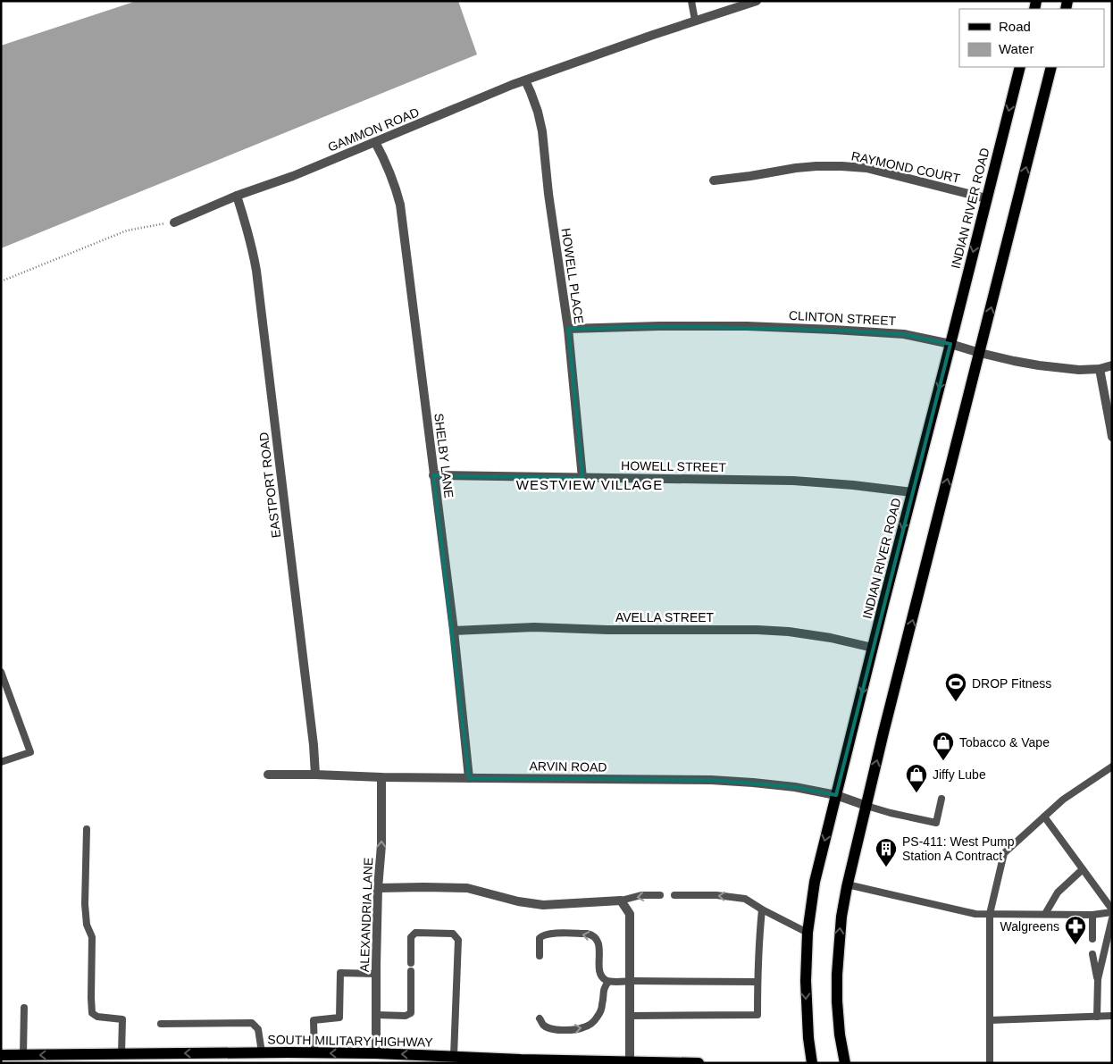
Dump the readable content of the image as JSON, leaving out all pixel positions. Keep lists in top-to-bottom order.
{
  "streets": {
    "main road": ["INDIAN RIVER ROAD", "SOUTH MILITARY HIGHWAY"],
    "street": [
      "GAMMON ROAD",
      "RAYMOND COURT",
      "HOWELL PLACE",
      "CLINTON STREET",
      "SHELBY LANE",
      "HOWELL STREET",
      "EASTPORT ROAD",
      "AVELLA STREET",
      "ARVIN ROAD",
      "ALEXANDRIA LANE"
    ]
  },
  "crossings": [
    ["GAMMON ROAD", "HOWELL PLACE"],
    ["GAMMON ROAD", "SHELBY LANE"],
    ["GAMMON ROAD", "EASTPORT ROAD"],
    ["RAYMOND COURT", "INDIAN RIVER ROAD"],
    ["INDIAN RIVER ROAD", "CLINTON STREET"],
    ["INDIAN RIVER ROAD", "HOWELL STREET"],
    ["INDIAN RIVER ROAD", "AVELLA STREET"],
    ["INDIAN RIVER ROAD", "ARVIN ROAD"],
    ["HOWELL PLACE", "CLINTON STREET"],
    ["HOWELL PLACE", "HOWELL STREET"],
    ["SHELBY LANE", "HOWELL STREET"],
    ["SHELBY LANE", "AVELLA STREET"],
    ["SHELBY LANE", "ARVIN ROAD"],
    ["EASTPORT ROAD", "ARVIN ROAD"],
    ["ARVIN ROAD", "ALEXANDRIA LANE"],
    ["ALEXANDRIA LANE", "SOUTH MILITARY HIGHWAY"]
  ],
  "one_way": ["ALEXANDRIA LANE", "SOUTH MILITARY HIGHWAY"],
  "districts": ["WESTVIEW VILLAGE"],
  "places": {
    "sports": ["DROP Fitness"],
    "shop": ["Tobacco & Vape", "Jiffy Lube"],
    "building": ["PS-411: West Pump Station A Contract"],
    "pharmacy": ["Walgreens"]
  },
  "legend": ["Road", "Water"]
}
